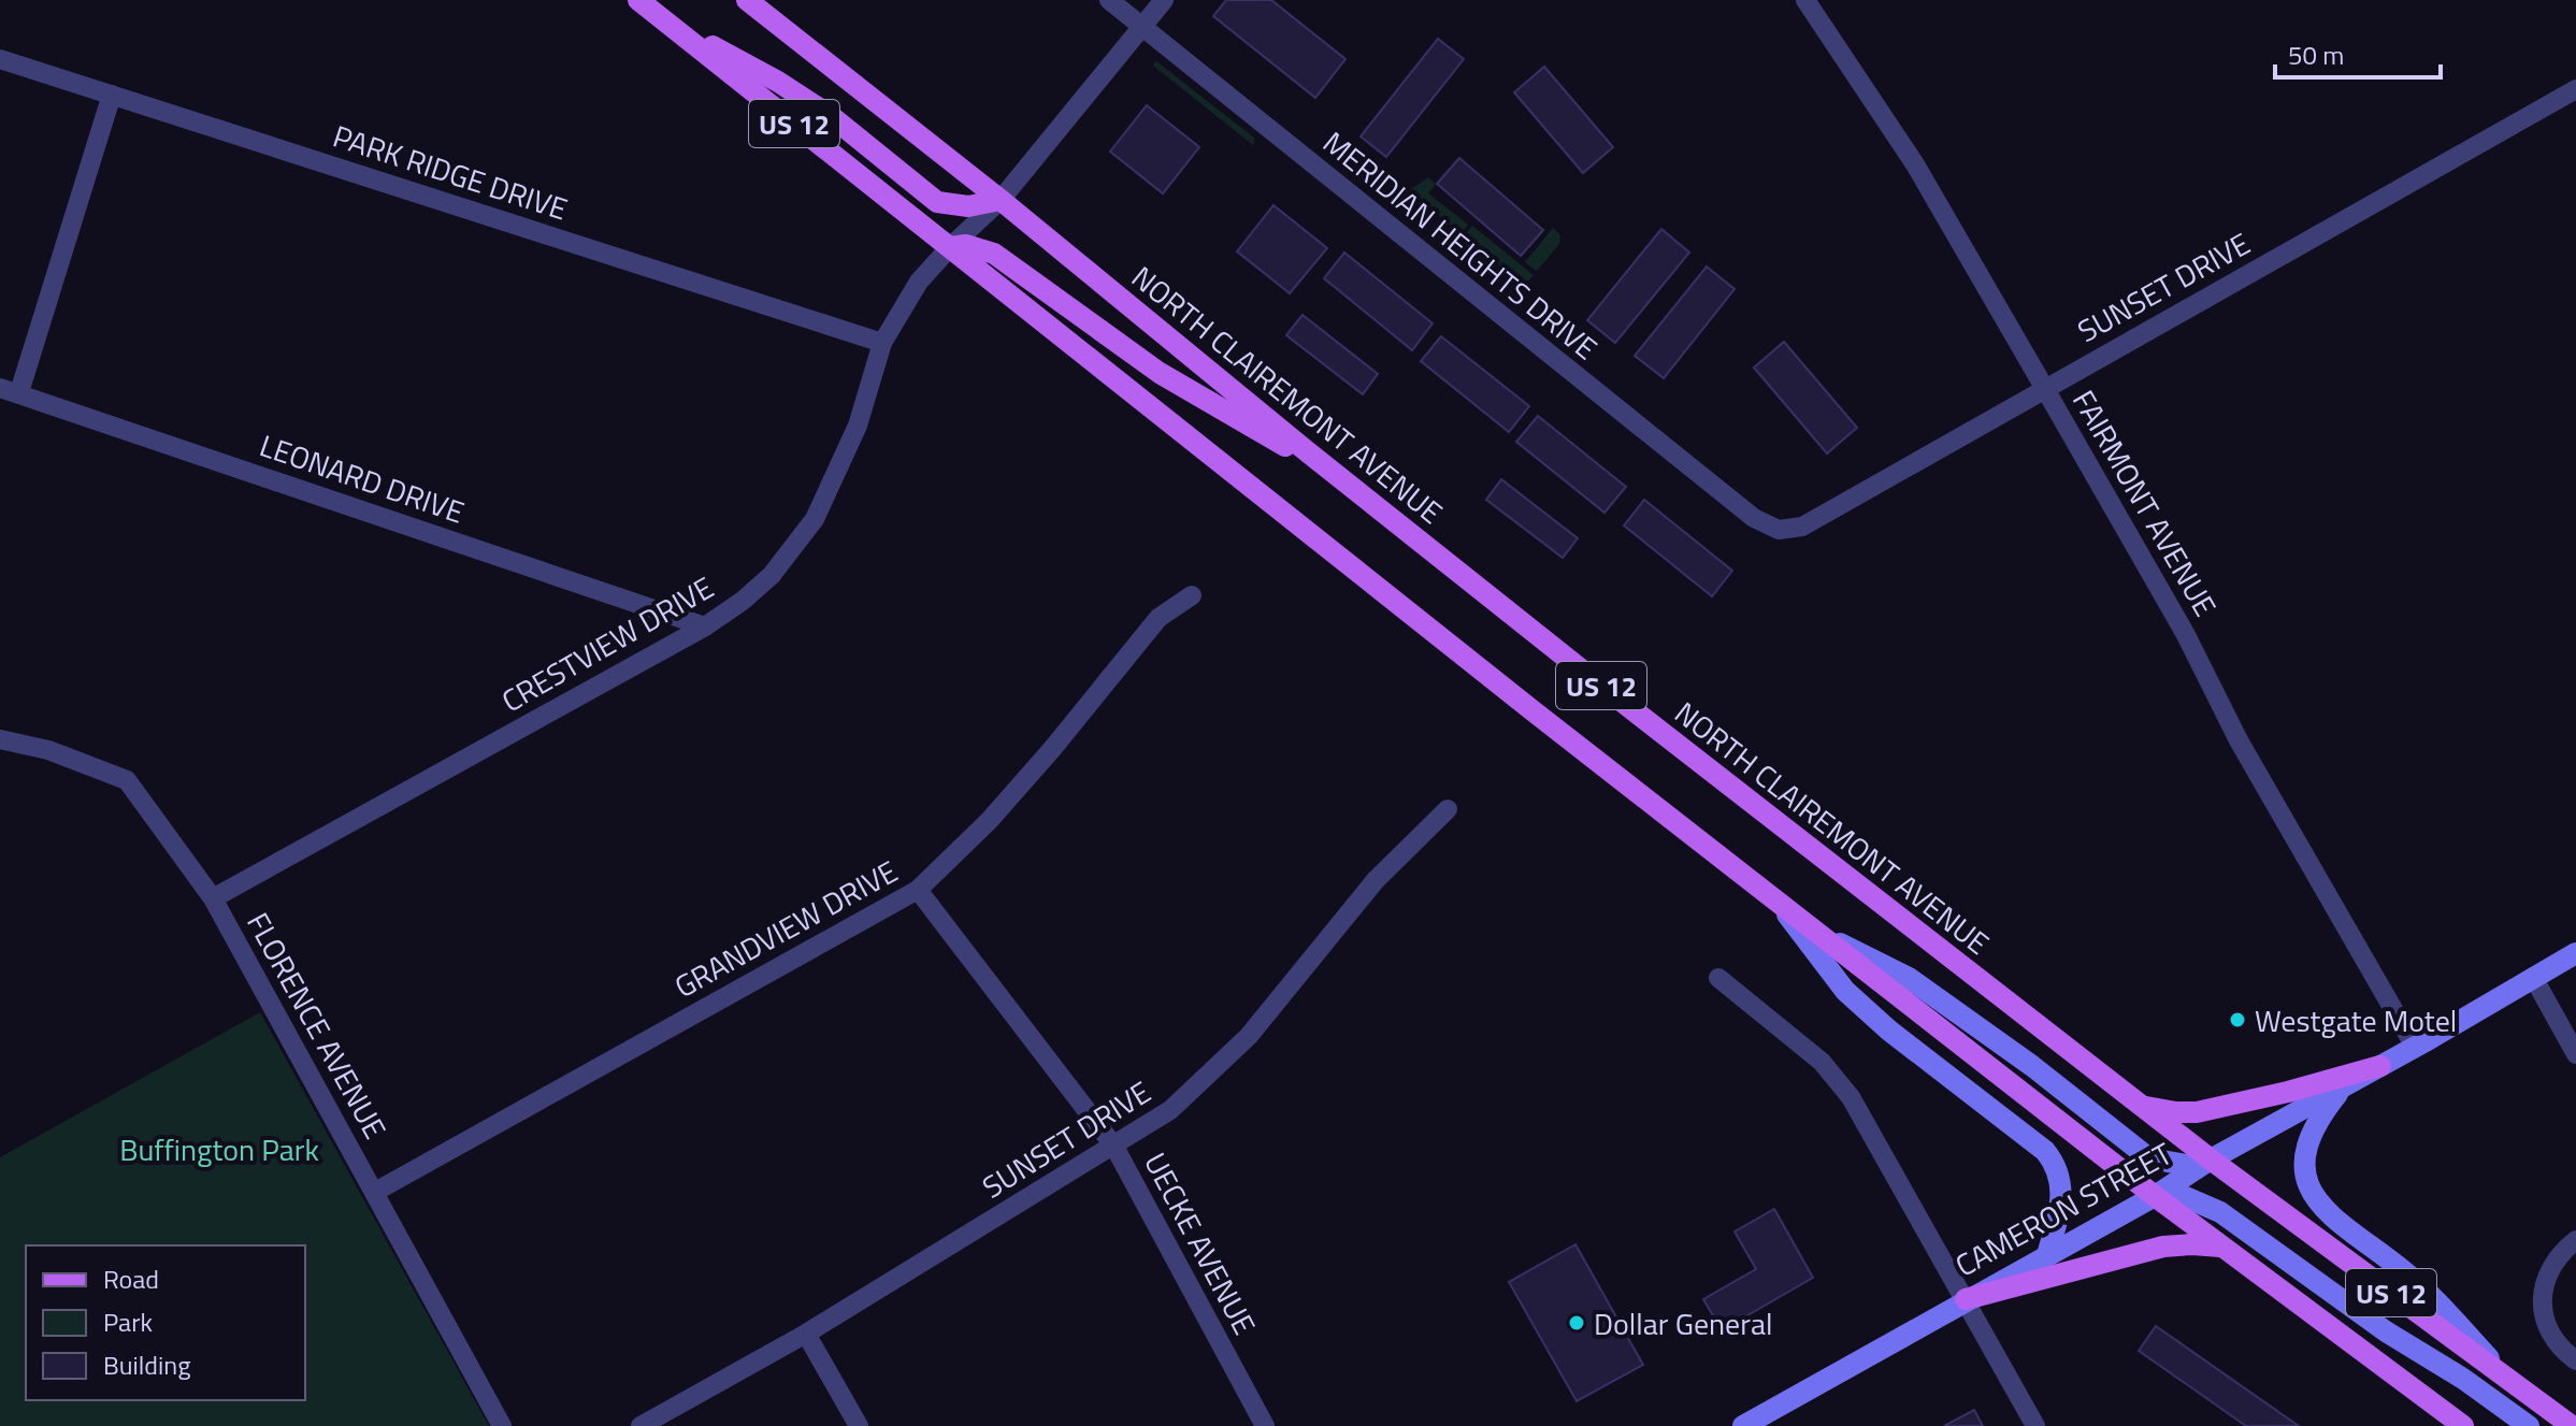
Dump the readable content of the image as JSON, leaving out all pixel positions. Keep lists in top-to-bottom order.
{
  "streets": {
    "main road": ["US 12", "NORTH CLAIREMONT AVENUE", "CAMERON STREET"],
    "street": [
      "PARK RIDGE DRIVE",
      "MERIDIAN HEIGHTS DRIVE",
      "SUNSET DRIVE",
      "LEONARD DRIVE",
      "FAIRMONT AVENUE",
      "CRESTVIEW DRIVE",
      "GRANDVIEW DRIVE",
      "FLORENCE AVENUE",
      "UECKE AVENUE"
    ]
  },
  "crossings": [
    ["US 12", "CRESTVIEW DRIVE"],
    ["US 12", "CAMERON STREET"],
    ["PARK RIDGE DRIVE", "CRESTVIEW DRIVE"],
    ["MERIDIAN HEIGHTS DRIVE", "SUNSET DRIVE"],
    ["MERIDIAN HEIGHTS DRIVE", "CRESTVIEW DRIVE"],
    ["SUNSET DRIVE", "FAIRMONT AVENUE"],
    ["SUNSET DRIVE", "UECKE AVENUE"],
    ["NORTH CLAIREMONT AVENUE", "CRESTVIEW DRIVE"],
    ["NORTH CLAIREMONT AVENUE", "CAMERON STREET"],
    ["LEONARD DRIVE", "CRESTVIEW DRIVE"],
    ["FAIRMONT AVENUE", "CAMERON STREET"],
    ["CRESTVIEW DRIVE", "FLORENCE AVENUE"],
    ["GRANDVIEW DRIVE", "FLORENCE AVENUE"],
    ["GRANDVIEW DRIVE", "UECKE AVENUE"]
  ],
  "parks": ["Buffington Park"],
  "places": ["Westgate Motel", "Dollar General"],
  "legend": ["Road", "Park", "Building"],
  "scale_bar": "50 m"
}
